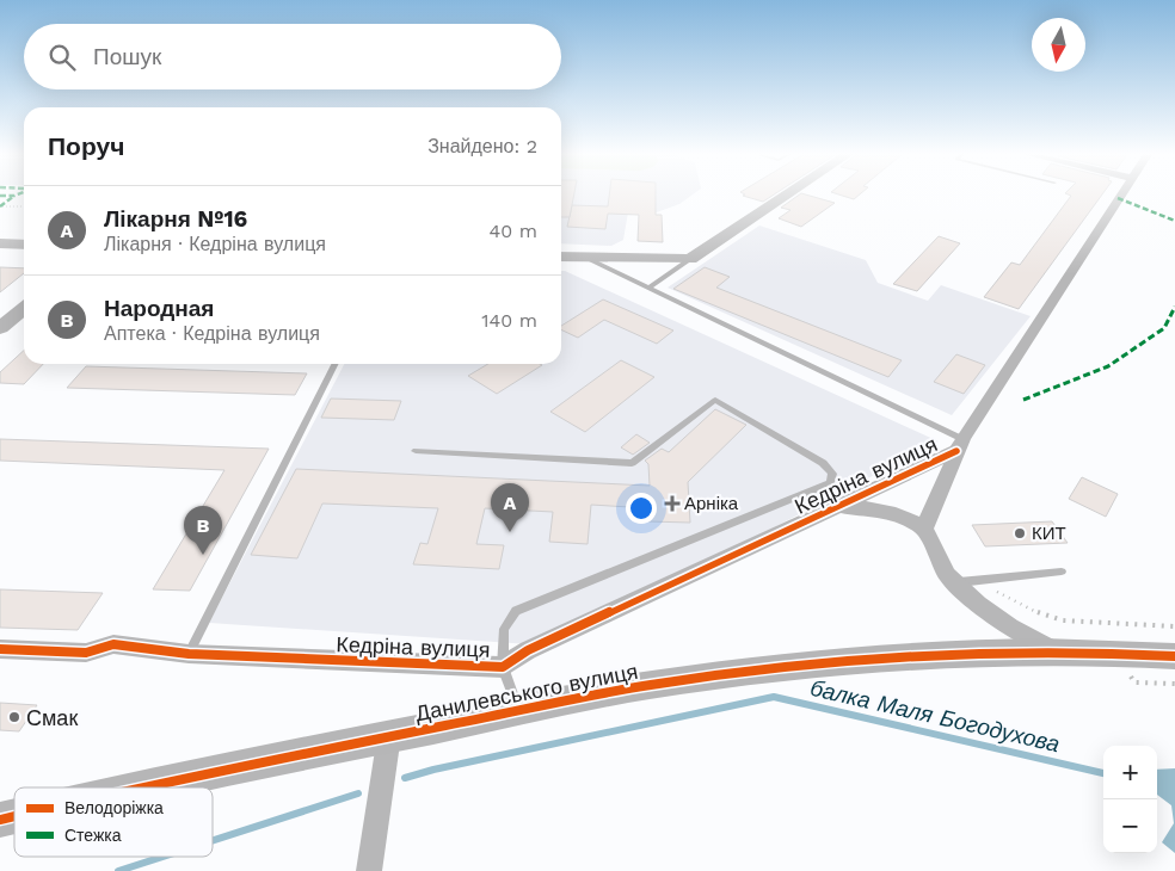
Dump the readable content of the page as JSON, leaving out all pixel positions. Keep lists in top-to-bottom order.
{
  "streets": {
    "street": ["Кедріна вулиця", "Данилевського вулиця"]
  },
  "water": ["балка Маля Богодухова"],
  "places": {
    "health": ["Арніка"],
    "other": ["КИТ", "Смак"]
  },
  "legend": ["Велодоріжка", "Стежка"],
  "north": "bottom",
  "page": {
    "search": "Пошук",
    "heading": ["Поруч", "Знайдено: 2"],
    "list": [
      {
        "mark": "A",
        "name": "Лікарня №16",
        "note": "Лікарня · Кедріна вулиця",
        "value": "40 m"
      },
      {
        "mark": "B",
        "name": "Народная",
        "note": "Аптека · Кедріна вулиця",
        "value": "140 m"
      }
    ],
    "pins": ["A", "B"],
    "map_buttons": ["+", "−"]
  }
}
